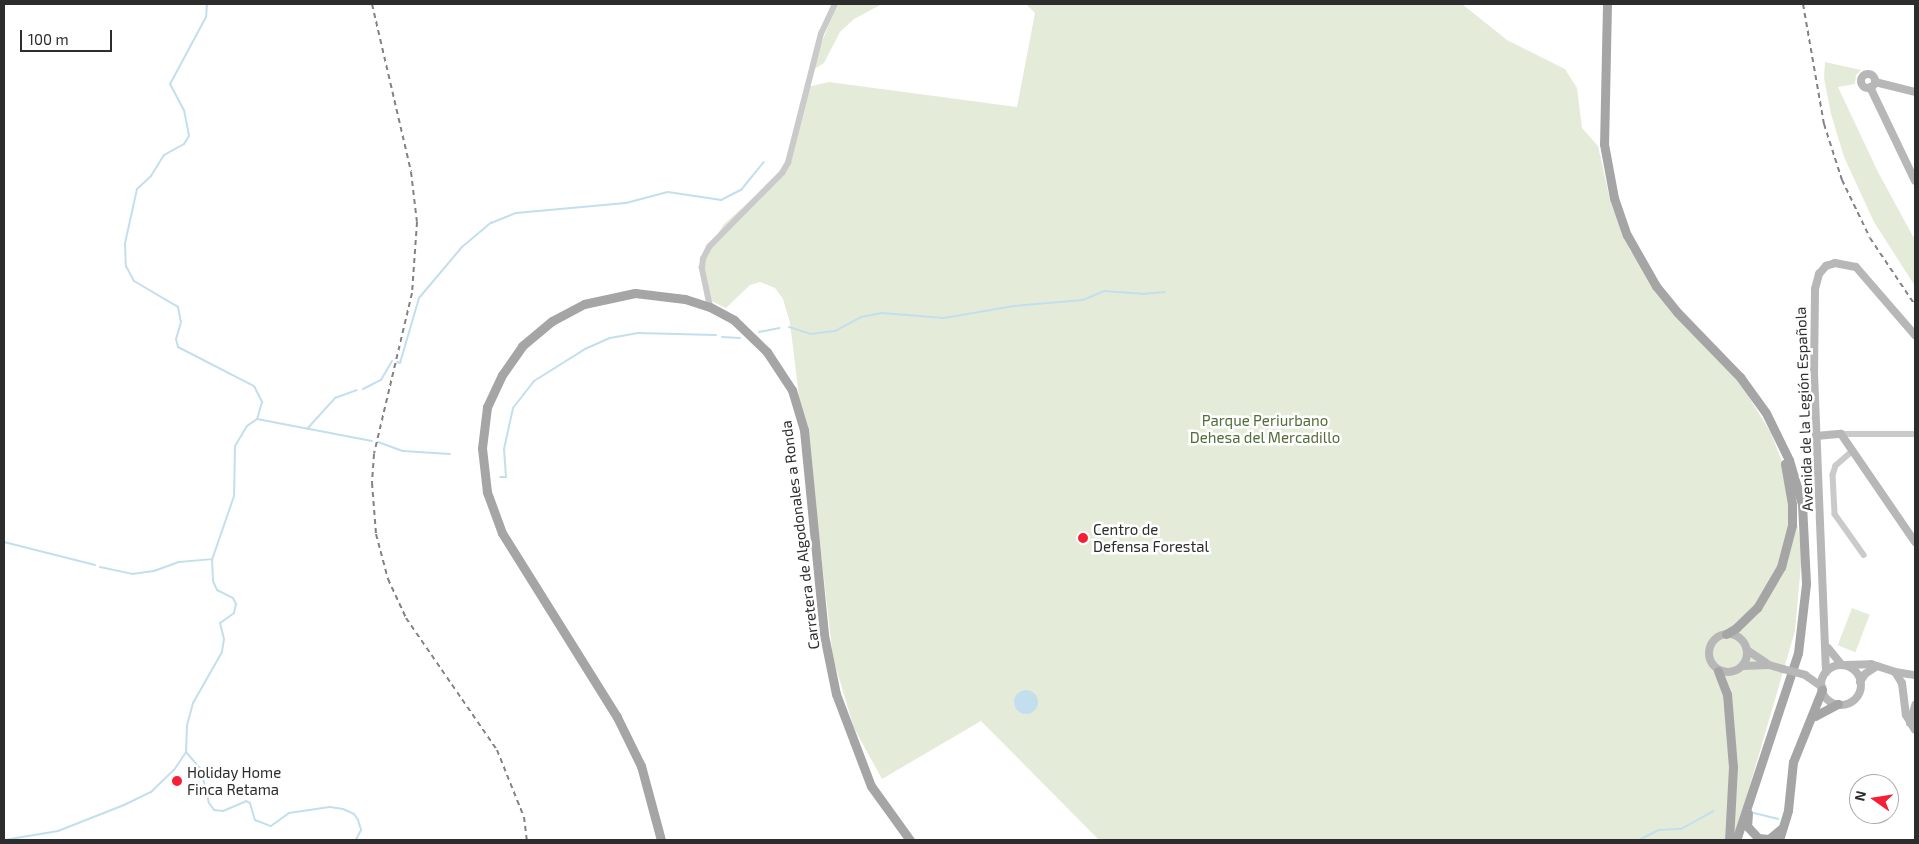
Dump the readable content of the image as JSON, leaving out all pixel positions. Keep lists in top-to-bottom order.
{
  "streets": {
    "main road": ["Avenida de la Legión Española", "Carretera de Algodonales a Ronda"]
  },
  "parks": ["Parque Periurbano Dehesa del Mercadillo"],
  "places": ["Centro de Defensa Forestal", "Holiday Home Finca Retama"],
  "scale_bar": "100 m",
  "north": "left"
}
